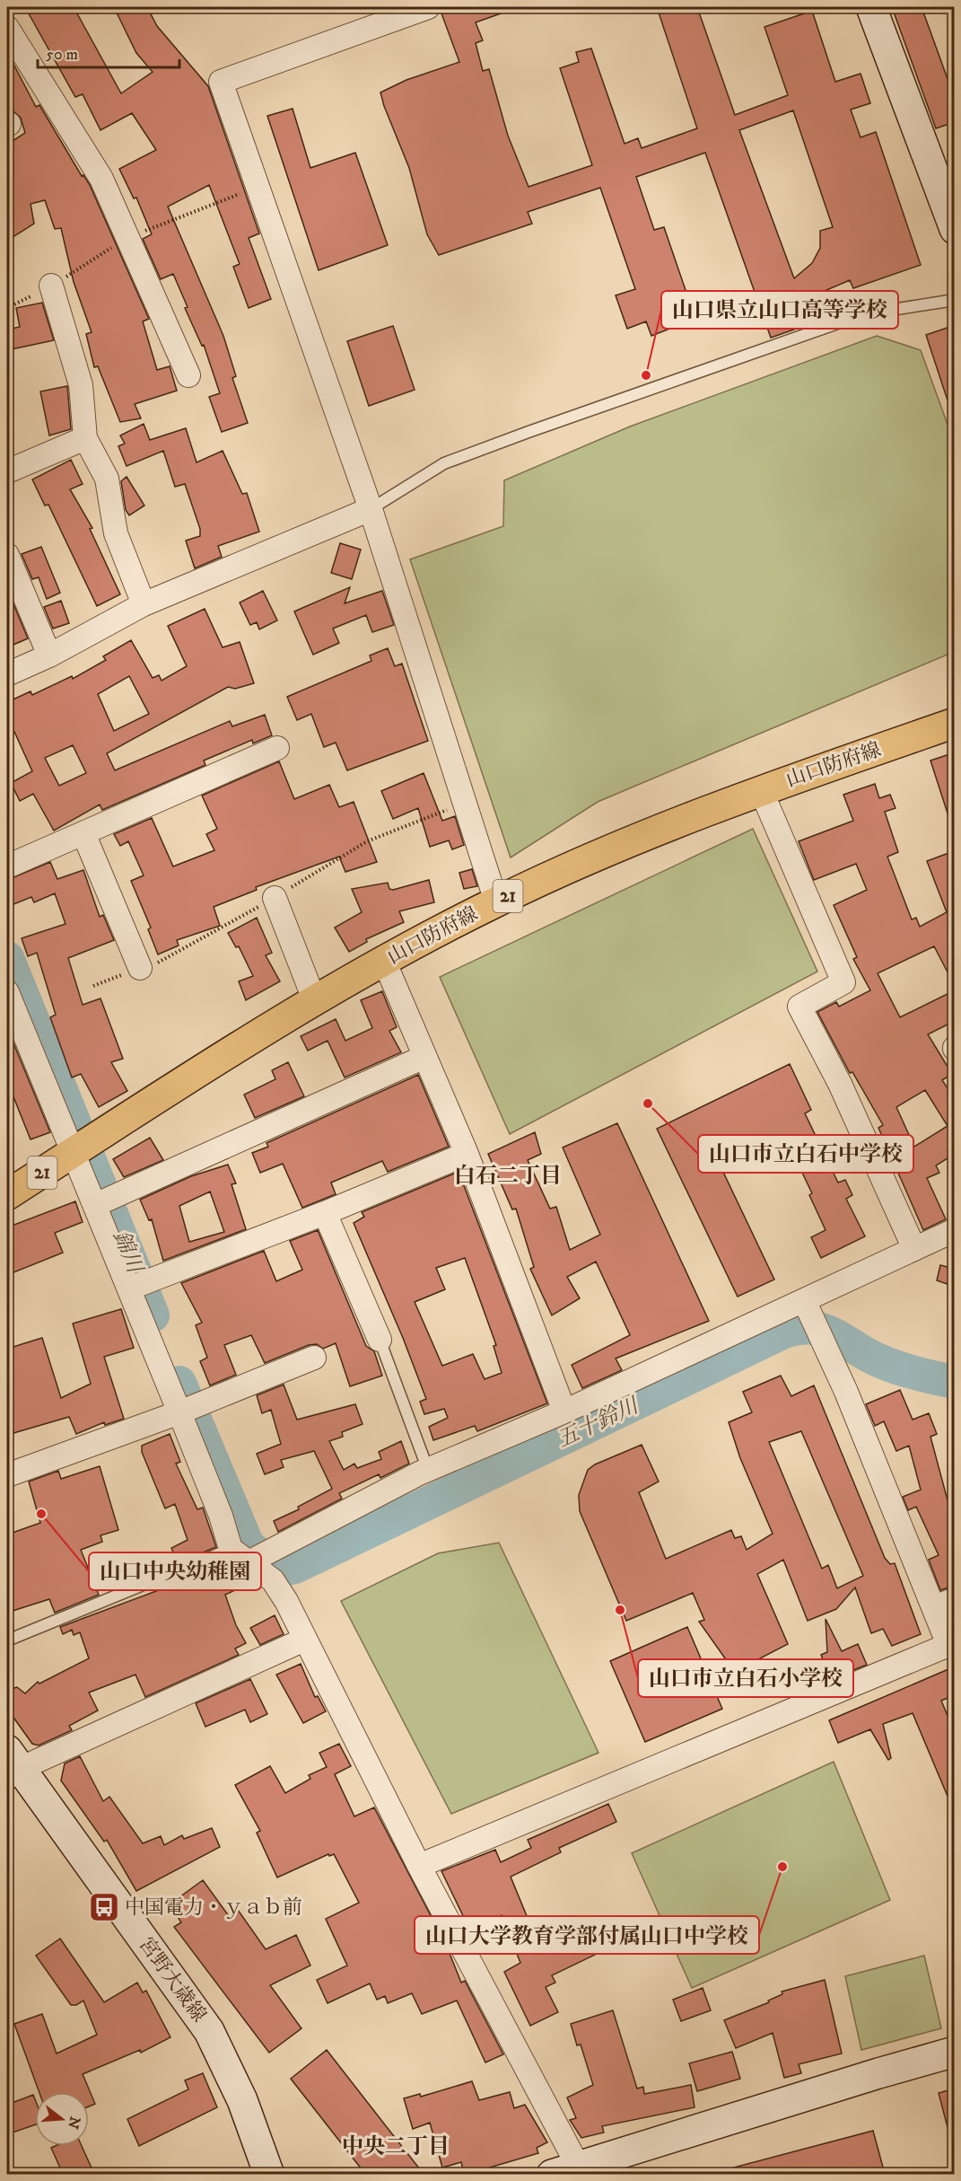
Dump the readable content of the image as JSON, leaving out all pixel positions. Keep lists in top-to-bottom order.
{
  "streets": {
    "main road": ["山口防府線", "21"],
    "street": ["宮野大歳線"]
  },
  "districts": ["白石二丁目", "中央二丁目"],
  "water": ["錦川", "五十鈴川"],
  "places": {
    "other": [
      "山口県立山口高等学校",
      "山口市立白石中学校",
      "山口中央幼稚園",
      "山口市立白石小学校",
      "山口大学教育学部付属山口中学校"
    ],
    "bus stop": ["中国電力・ｙａｂ前"]
  },
  "scale_bar": "50 m",
  "north": "right"
}
